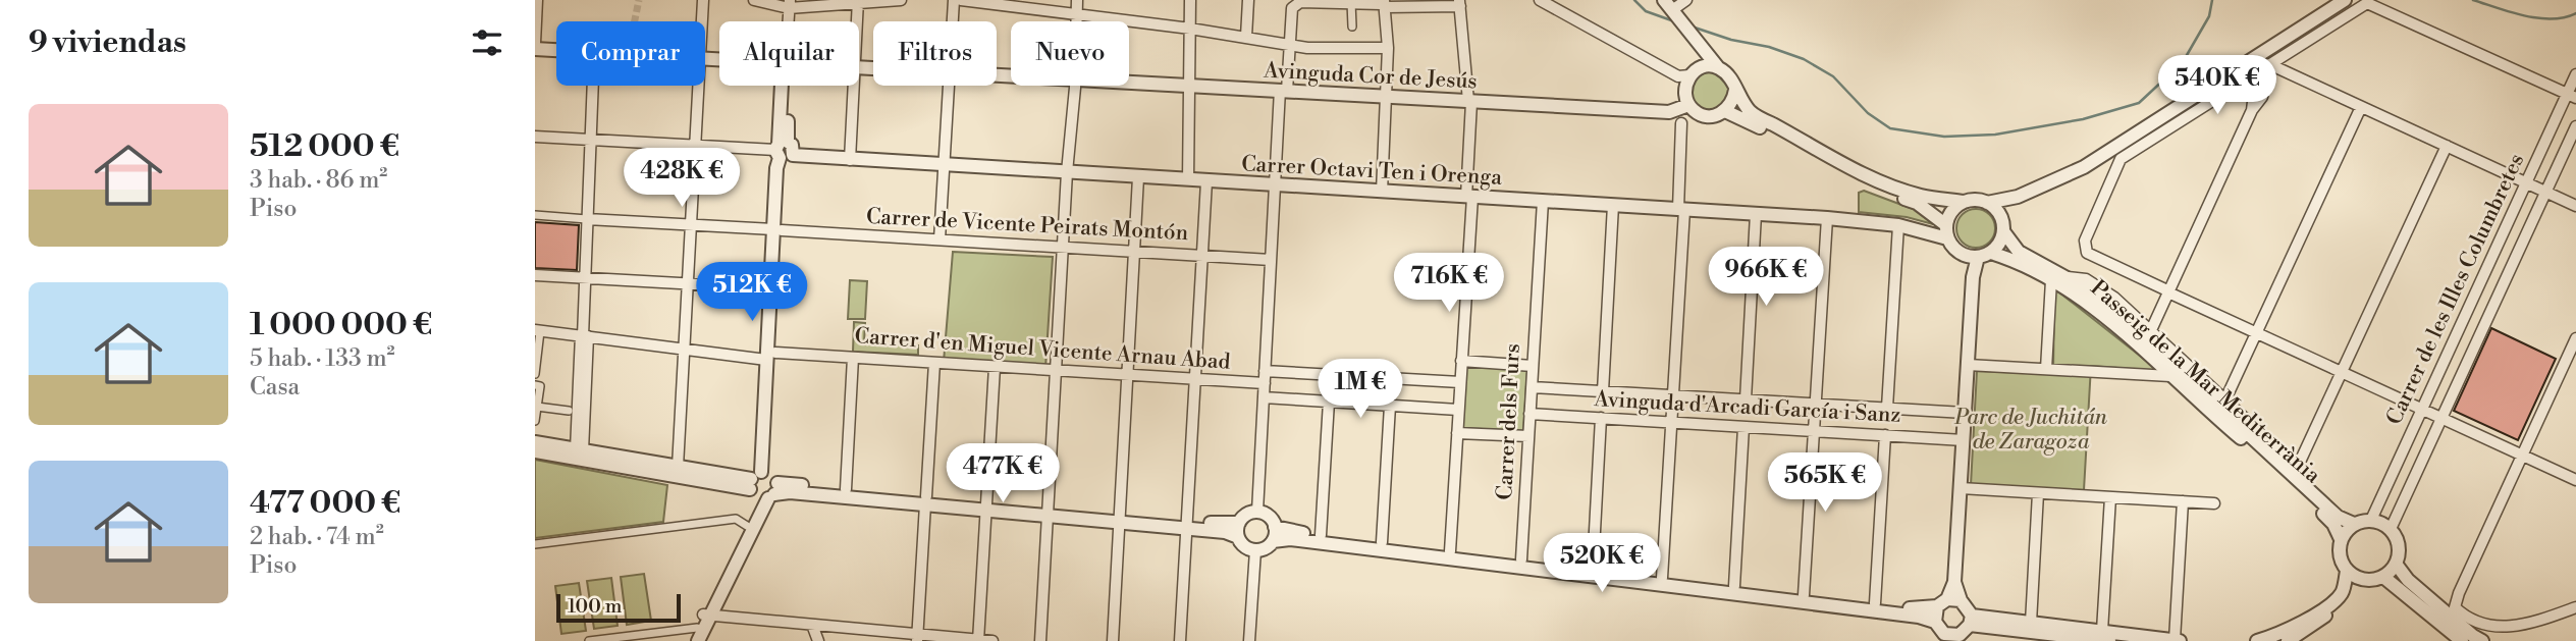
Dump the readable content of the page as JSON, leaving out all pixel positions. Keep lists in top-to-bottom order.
{
  "streets": {
    "street": [
      "Avinguda Cor de Jesús",
      "Carrer Octavi Ten i Orenga",
      "Carrer de Vicente Peirats Montón",
      "Carrer de les Illes Columbretes",
      "Carrer d'en Miguel Vicente Arnau Abad",
      "Passeig de la Mar Mediterrània",
      "Avinguda d'Arcadi García i Sanz",
      "Carrer dels Furs"
    ]
  },
  "crossings": [
    ["Carrer Octavi Ten i Orenga", "Passeig de la Mar Mediterrània"],
    ["Carrer Octavi Ten i Orenga", "Carrer dels Furs"],
    ["Carrer de les Illes Columbretes", "Passeig de la Mar Mediterrània"],
    ["Avinguda d'Arcadi García i Sanz", "Carrer dels Furs"]
  ],
  "parks": ["Parc de Juchitán de Zaragoza"],
  "scale_bar": "100 m",
  "page": {
    "heading": "9 viviendas",
    "chip": [
      "Comprar",
      "Alquilar",
      "Filtros",
      "Nuevo"
    ],
    "price": [
      "540K €",
      "428K €",
      "966K €",
      "716K €",
      "512K €",
      "1M €",
      "477K €",
      "565K €",
      "520K €"
    ],
    "list": [
      {
        "name": "512 000 €",
        "note": "3 hab. · 86 m² · Piso"
      },
      {
        "name": "1 000 000 €",
        "note": "5 hab. · 133 m² · Casa"
      },
      {
        "name": "477 000 €",
        "note": "2 hab. · 74 m² · Piso"
      }
    ],
    "scale": "100 m"
  }
}
